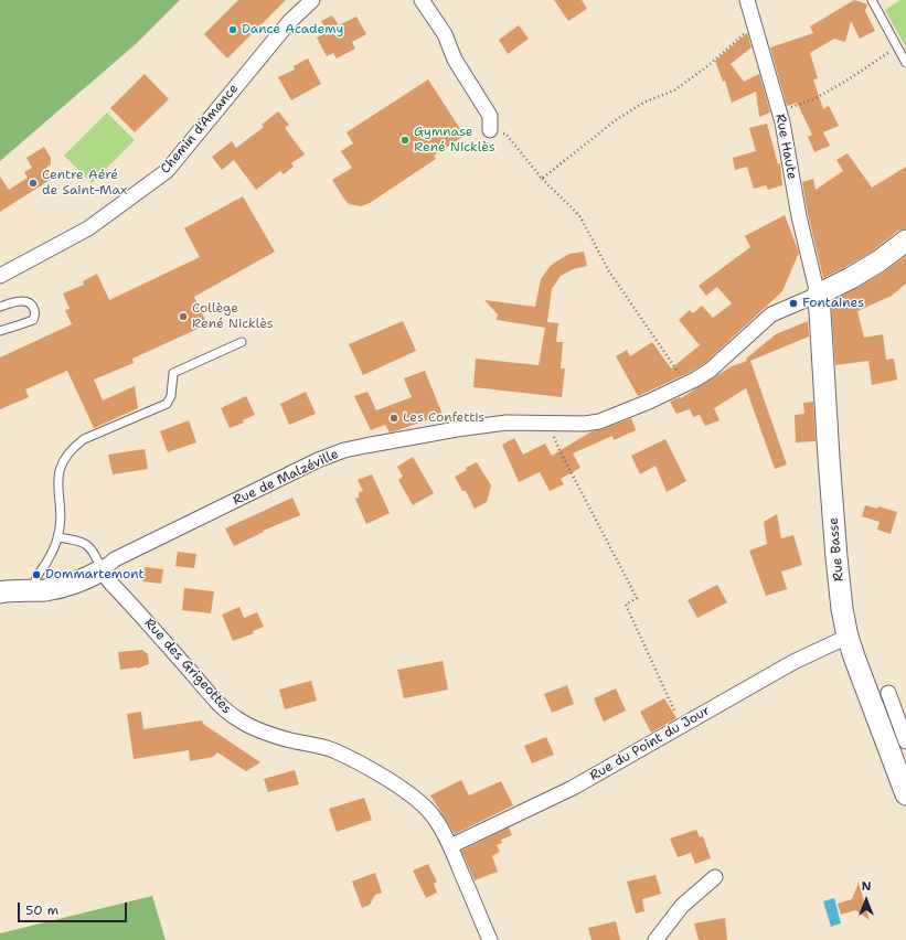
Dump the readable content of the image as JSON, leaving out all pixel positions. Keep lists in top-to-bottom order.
{
  "streets": {
    "street": [
      "Chemin d'Amance",
      "Rue Haute",
      "Rue de Malzéville",
      "Rue Basse",
      "Rue des Grigeottes",
      "Rue du Point du Jour"
    ]
  },
  "crossings": [
    ["Rue Haute", "Rue de Malzéville"],
    ["Rue Haute", "Rue Basse"],
    ["Rue de Malzéville", "Rue Basse"],
    ["Rue de Malzéville", "Rue des Grigeottes"],
    ["Rue Basse", "Rue du Point du Jour"],
    ["Rue des Grigeottes", "Rue du Point du Jour"]
  ],
  "places": [
    "Dance Academy",
    "Gymnase René Nicklès",
    "Centre Aéré de Saint-Max",
    "Fontaines",
    "Collège René Nicklès",
    "Les Confettis",
    "Dommartemont"
  ],
  "scale_bar": "50 m",
  "north": "top"
}
